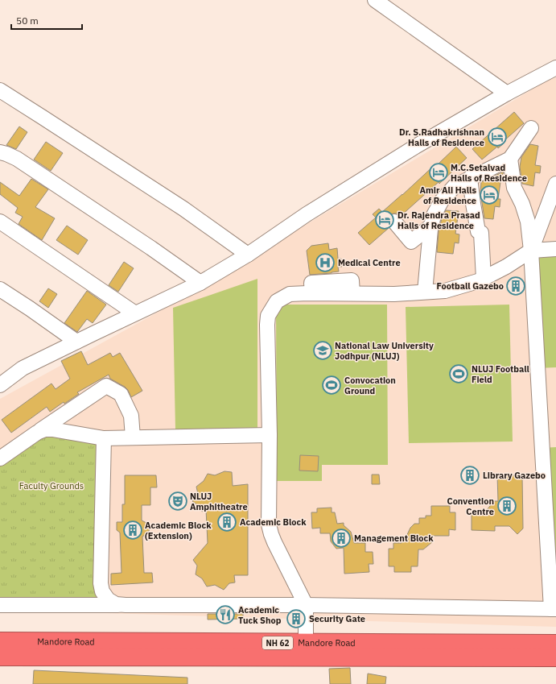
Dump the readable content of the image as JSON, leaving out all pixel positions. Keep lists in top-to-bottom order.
{
  "streets": {
    "highway": ["Mandore Road", "NH 62"]
  },
  "parks": ["Faculty Grounds"],
  "places": {
    "hotel": [
      "Dr. S.Radhakrishnan Halls of Residence",
      "M.C.Setalvad Halls of Residence",
      "Amir Ali Halls of Residence",
      "Dr. Rajendra Prasad Halls of Residence"
    ],
    "hospital": ["Medical Centre"],
    "building": [
      "Football Gazebo",
      "Library Gazebo",
      "Convention Centre",
      "Academic Block",
      "Academic Block (Extension)",
      "Management Block",
      "Security Gate"
    ],
    "school or university": ["National Law University Jodhpur (NLUJ)"],
    "sports": ["NLUJ Football Field", "Convocation Ground"],
    "theatre": ["NLUJ Amphitheatre"],
    "restaurant": ["Academic Tuck Shop"]
  },
  "scale_bar": "50 m"
}
